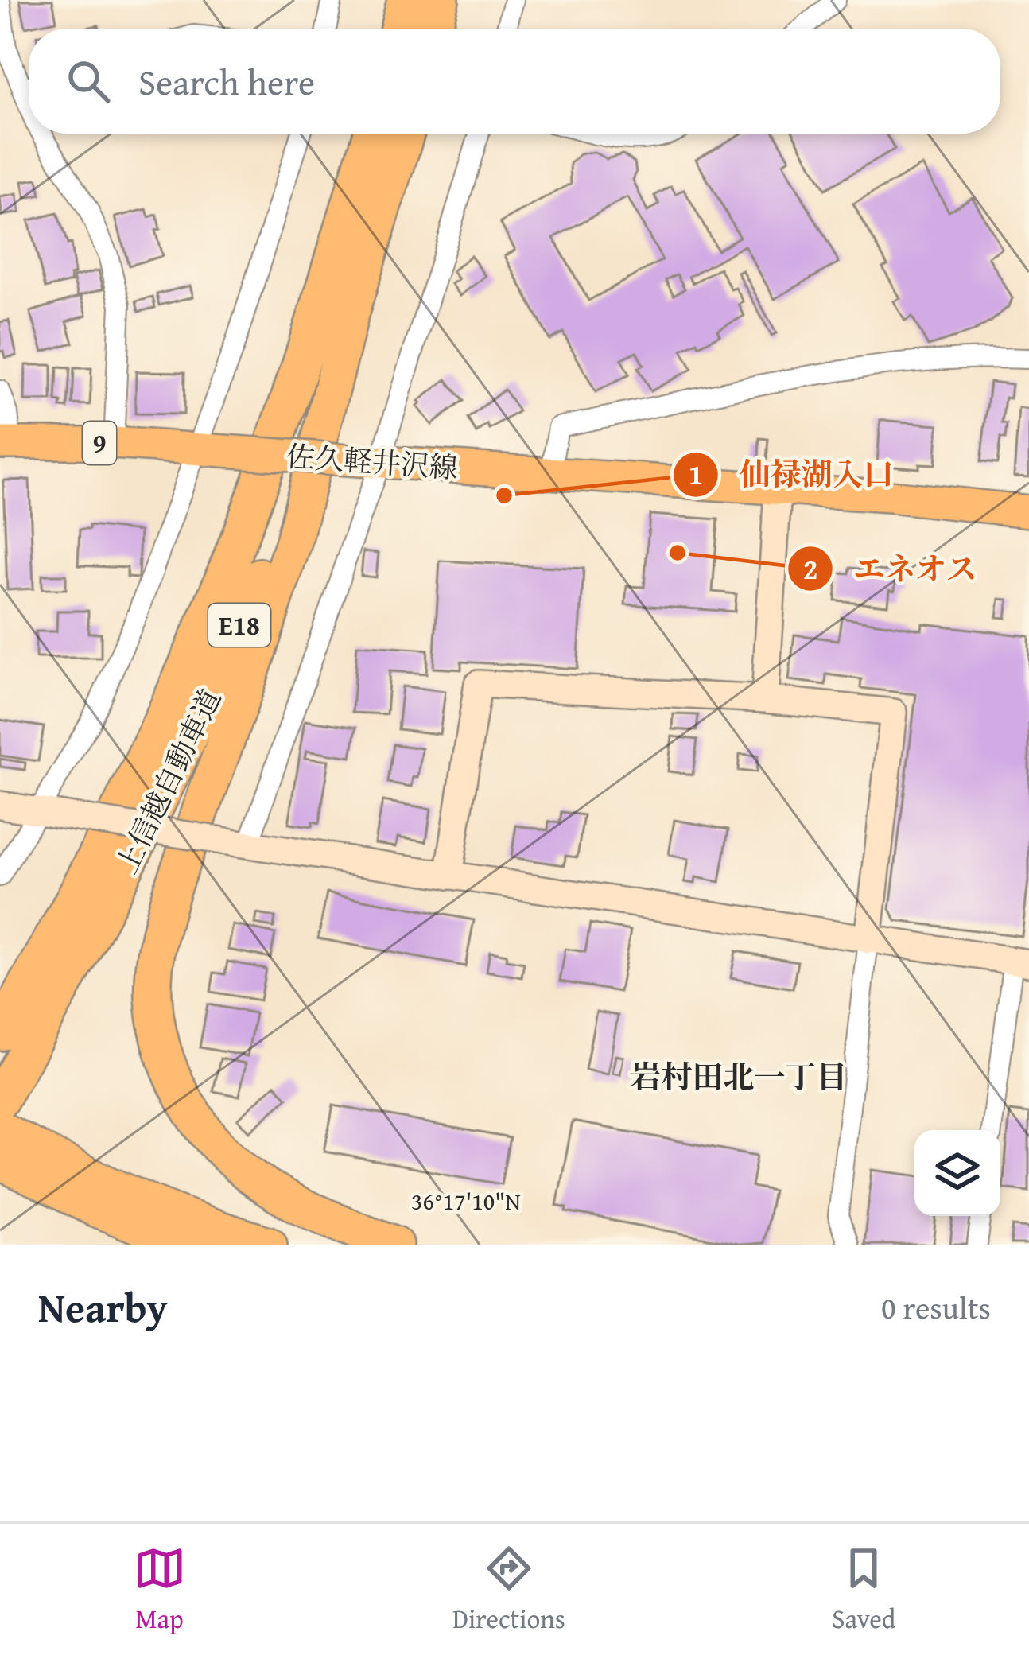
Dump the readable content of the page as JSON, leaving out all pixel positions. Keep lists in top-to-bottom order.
{
  "streets": {
    "highway": ["E18", "上信越自動車道"],
    "main road": ["9", "佐久軽井沢線"]
  },
  "districts": ["岩村田北一丁目"],
  "places": ["仙禄湖入口", "エネオス"],
  "page": {
    "search": "Search here",
    "heading": ["Nearby", "0 results"],
    "nav": ["Map", "Directions", "Saved"]
  },
  "coordinates": ["36°17'10\"N"]
}
